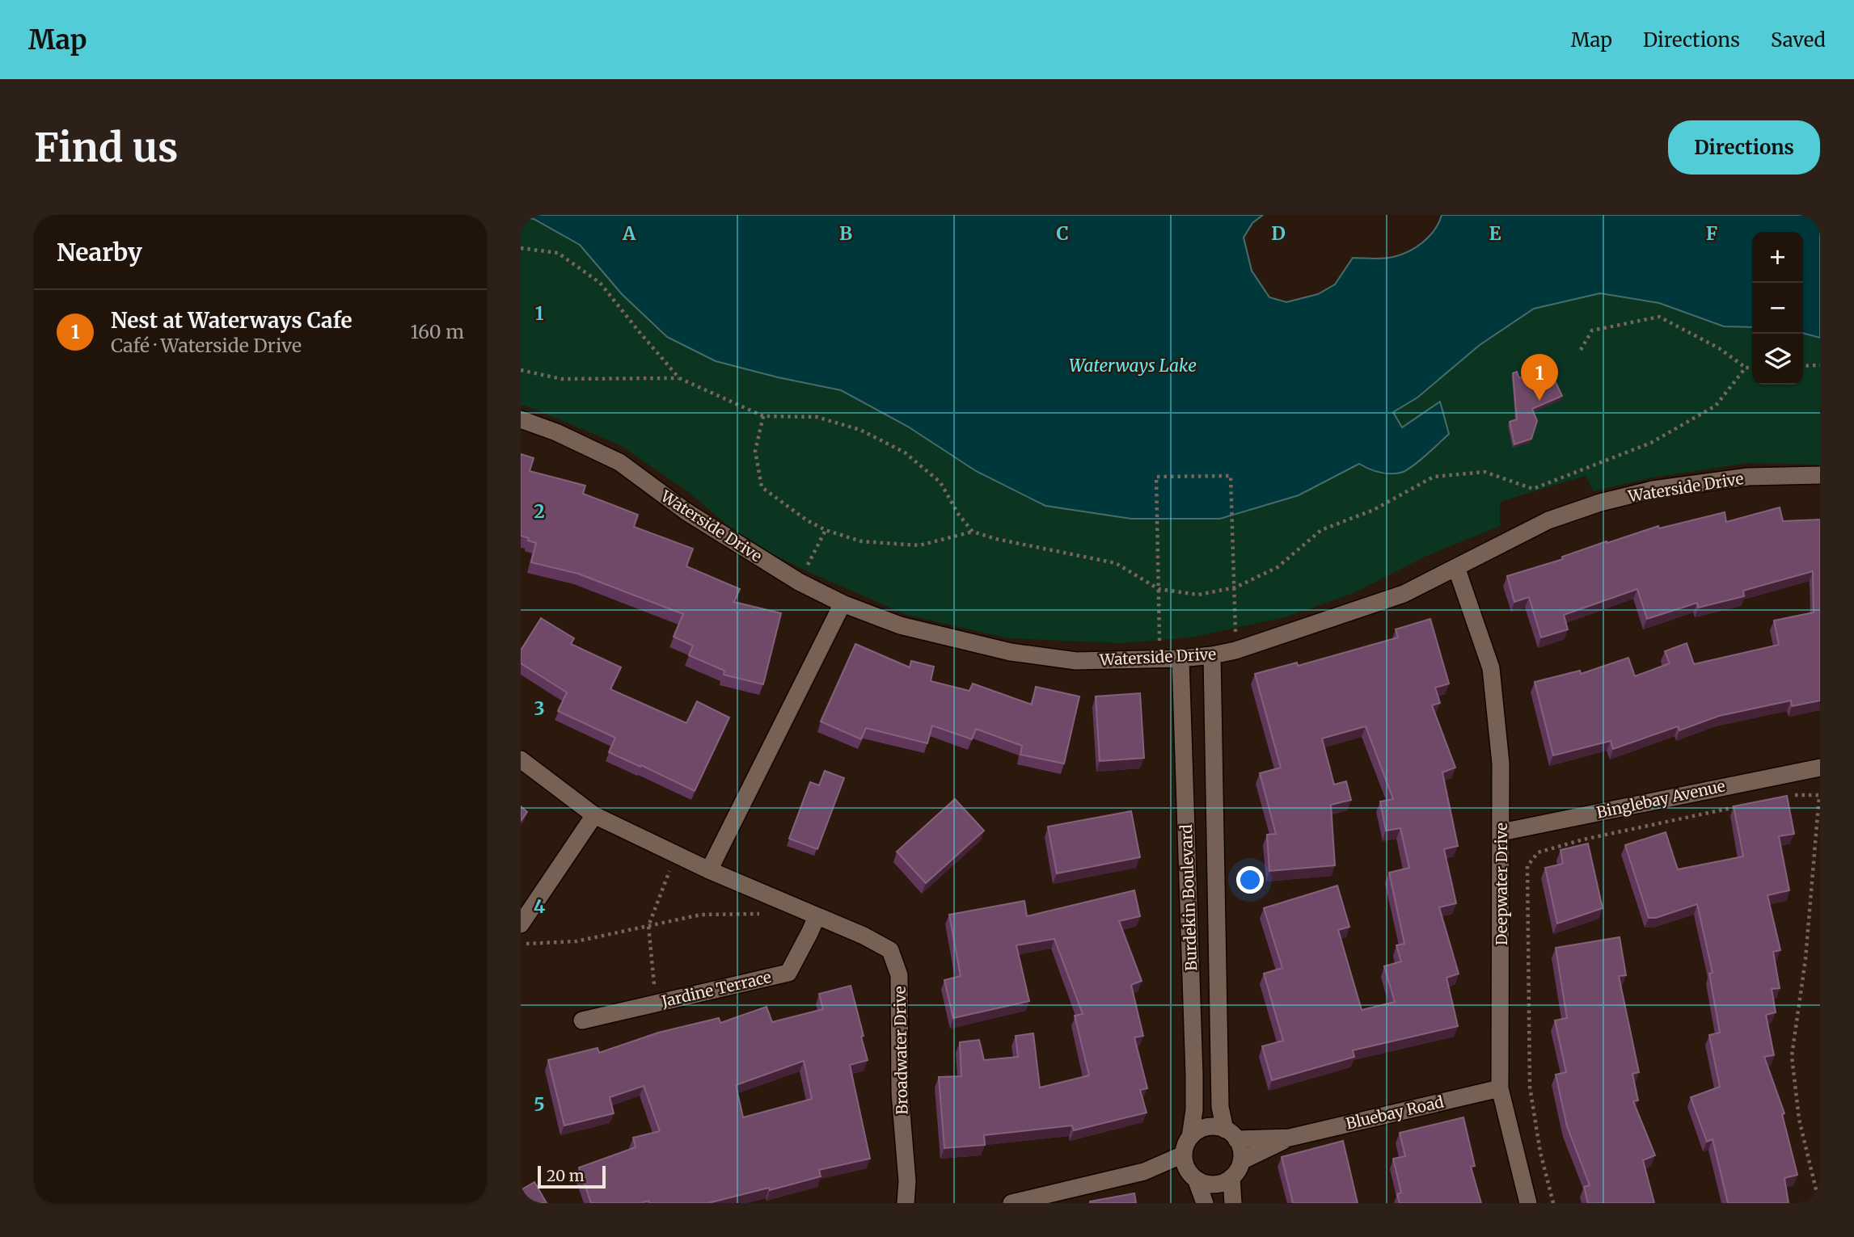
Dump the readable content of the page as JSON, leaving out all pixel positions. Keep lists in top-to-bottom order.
{
  "streets": {
    "street": [
      "Waterside Drive",
      "Binglebay Avenue",
      "Deepwater Drive",
      "Burdekin Boulevard",
      "Jardine Terrace",
      "Broadwater Drive",
      "Bluebay Road"
    ]
  },
  "crossings": [
    ["Waterside Drive", "Deepwater Drive"],
    ["Waterside Drive", "Burdekin Boulevard"],
    ["Binglebay Avenue", "Deepwater Drive"],
    ["Deepwater Drive", "Bluebay Road"],
    ["Burdekin Boulevard", "Bluebay Road"],
    ["Jardine Terrace", "Broadwater Drive"]
  ],
  "water": ["Waterways Lake"],
  "scale_bar": "20 m",
  "page": {
    "header": "Map",
    "nav": ["Map", "Directions", "Saved"],
    "buttons": "Directions",
    "title": "Find us",
    "heading": "Nearby",
    "map_buttons": ["+", "−"],
    "list": [
      {
        "mark": "1",
        "name": "Nest at Waterways Cafe",
        "note": "Café · Waterside Drive",
        "value": "160 m"
      }
    ],
    "pins": "1",
    "scale": "20 m"
  },
  "grid": {
    "columns": [
      "A",
      "B",
      "C",
      "D",
      "E",
      "F"
    ],
    "rows": [
      "1",
      "2",
      "3",
      "4",
      "5"
    ]
  }
}
